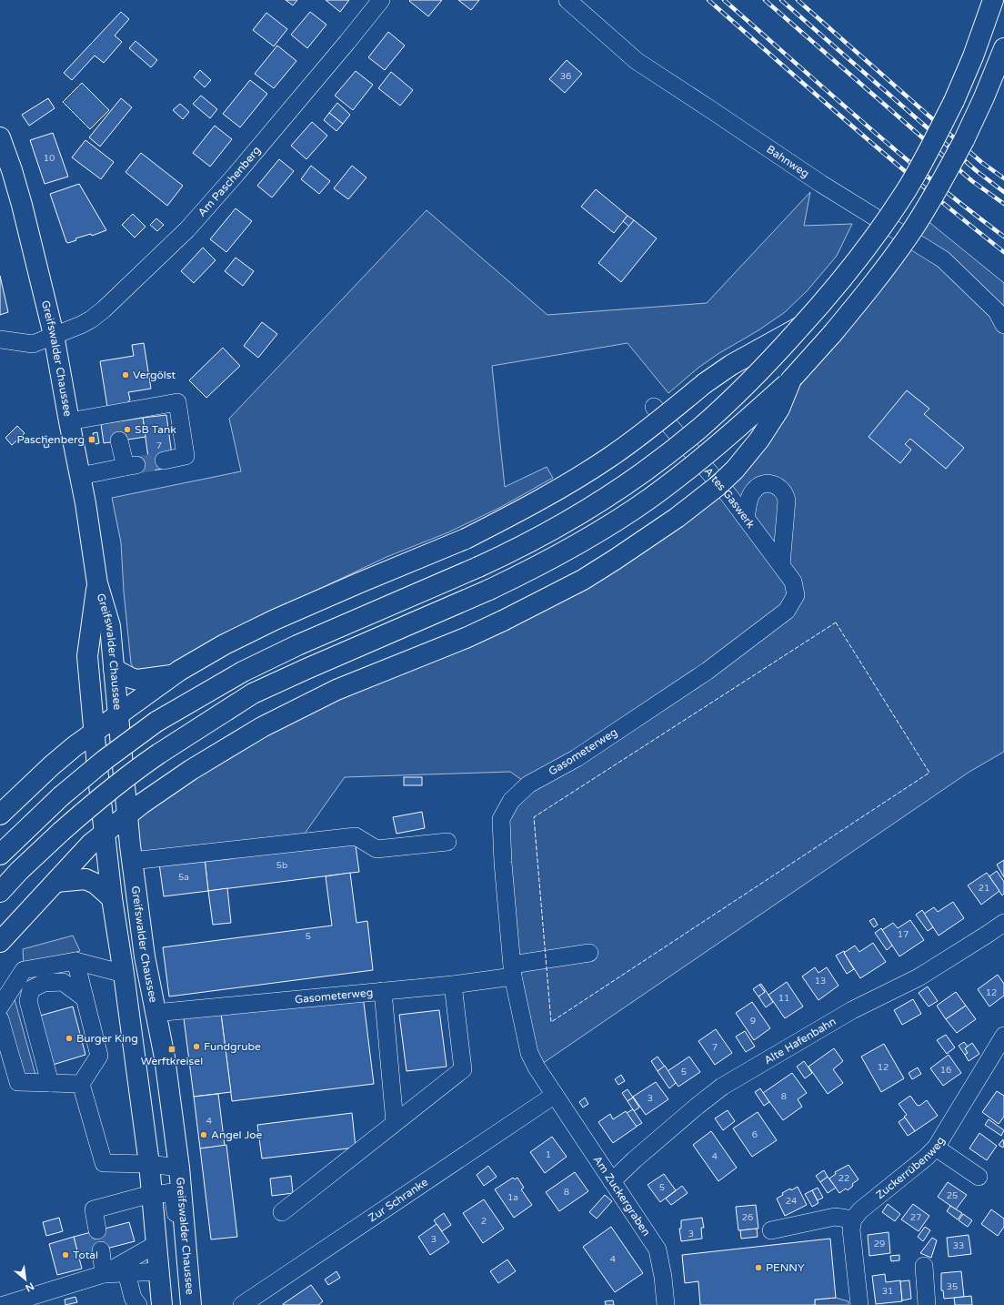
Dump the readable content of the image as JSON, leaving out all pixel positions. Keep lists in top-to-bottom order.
{
  "streets": {
    "main road": ["Greifswalder Chaussee"],
    "street": [
      "Bahnweg",
      "Am Paschenberg",
      "Altes Gaswerk",
      "Gasometerweg",
      "Alte Hafenbahn",
      "Zuckerrübenweg",
      "Am Zuckergraben",
      "Zur Schranke"
    ]
  },
  "crossings": [
    ["Am Paschenberg", "Greifswalder Chaussee"],
    ["Greifswalder Chaussee", "Gasometerweg"],
    ["Altes Gaswerk", "Gasometerweg"],
    ["Gasometerweg", "Am Zuckergraben"],
    ["Gasometerweg", "Zur Schranke"],
    ["Alte Hafenbahn", "Am Zuckergraben"],
    ["Am Zuckergraben", "Zur Schranke"]
  ],
  "places": {
    "other": [
      "Vergölst",
      "SB Tank",
      "Burger King",
      "Fundgrube",
      "Angel Joe",
      "Total",
      "PENNY"
    ],
    "transit": ["Paschenberg", "Werftkreisel"]
  },
  "house_numbers": [
    "36",
    "10",
    "7",
    "5b",
    "5a",
    "21",
    "17",
    "5",
    "13",
    "12",
    "11",
    "9",
    "7",
    "12",
    "16",
    "5",
    "8",
    "3",
    "4",
    "6",
    "1",
    "4",
    "22",
    "5",
    "8",
    "25",
    "1a",
    "24",
    "26",
    "27",
    "2",
    "3",
    "3",
    "29",
    "33",
    "4",
    "35",
    "31"
  ],
  "north": "bottom right"
}
